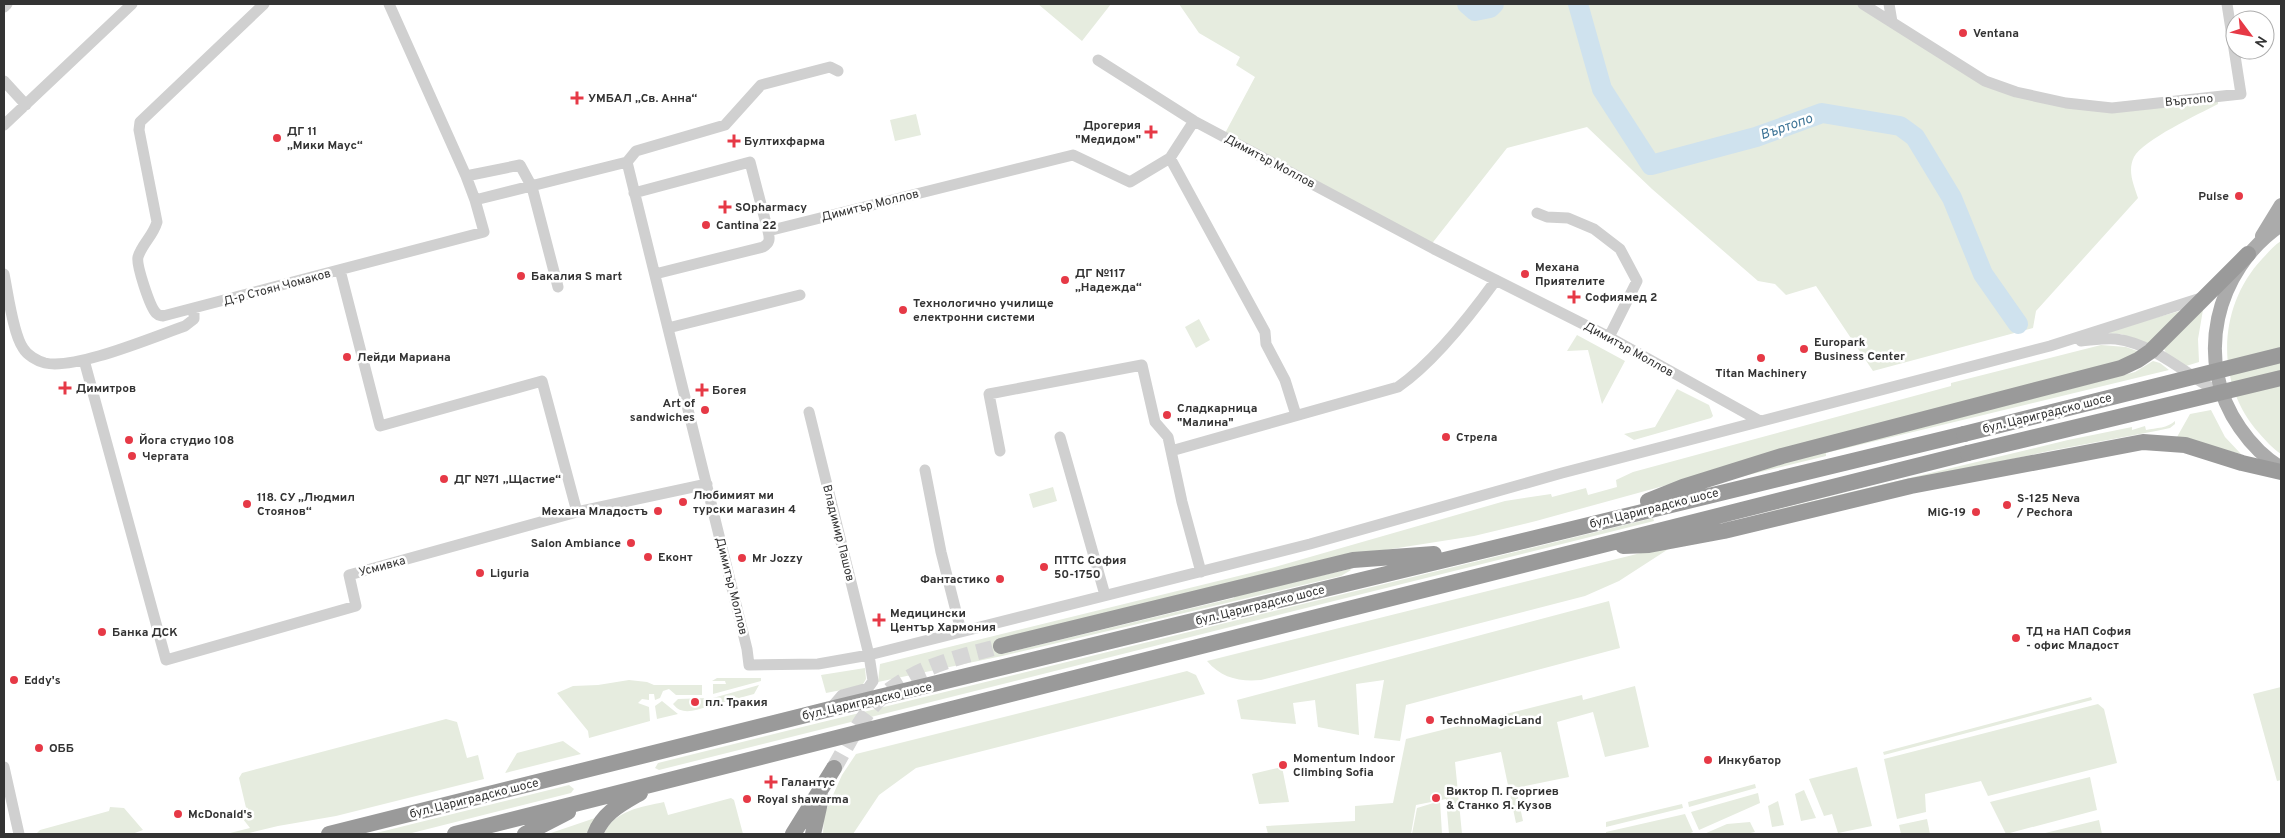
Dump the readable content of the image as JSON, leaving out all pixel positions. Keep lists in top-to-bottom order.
{
  "streets": {
    "highway": ["бул. Цариградско шосе"],
    "street": [
      "Въртопо",
      "Димитър Моллов",
      "Д-р Стоян Чомаков",
      "Владимир Пашов",
      "Усмивка"
    ]
  },
  "crossings": [
    ["Димитър Моллов", "Владимир Пашов"],
    ["Димитър Моллов", "Усмивка"],
    ["бул. Цариградско шосе", "Владимир Пашов"]
  ],
  "water": ["Въртопо"],
  "places": {
    "other": [
      "Ventana",
      "ДГ 11 „Мики Маус“",
      "Pulse",
      "Cantina 22",
      "Механа Приятелите",
      "Бакалия S mart",
      "ДГ №117 „Надежда“",
      "Технологично училище електронни системи",
      "Europark Business Center",
      "Лейди Мариана",
      "Titan Machinery",
      "Art of sandwiches",
      "Сладкарница \"Малина\"",
      "Стрела",
      "Йога студио 108",
      "Чергата",
      "ДГ №71 „Щастие“",
      "Любимият ми турски магазин 4",
      "118. СУ „Людмил Стоянов“",
      "S-125 Neva / Pechora",
      "Механа Младостъ",
      "MiG-19",
      "Salon Ambiance",
      "Еконт",
      "Mr Jozzy",
      "ПТТС София 50-1750",
      "Liguria",
      "Фантастико",
      "Банка ДСК",
      "ТД на НАП София - офис Младост",
      "Eddy's",
      "пл. Тракия",
      "TechnoMagicLand",
      "ОББ",
      "Инкубатор",
      "Momentum Indoor Climbing Sofia",
      "Виктор П. Георгиев & Станко Я. Кузов",
      "Royal shawarma",
      "McDonald's"
    ],
    "health": [
      "УМБАЛ „Св. Анна“",
      "Дрогерия \"Медидом\"",
      "Бултихфарма",
      "SOpharmacy",
      "Софиямед 2",
      "Димитров",
      "Богея",
      "Медицински Център Хармония",
      "Галантус"
    ]
  },
  "north": "bottom right"
}
